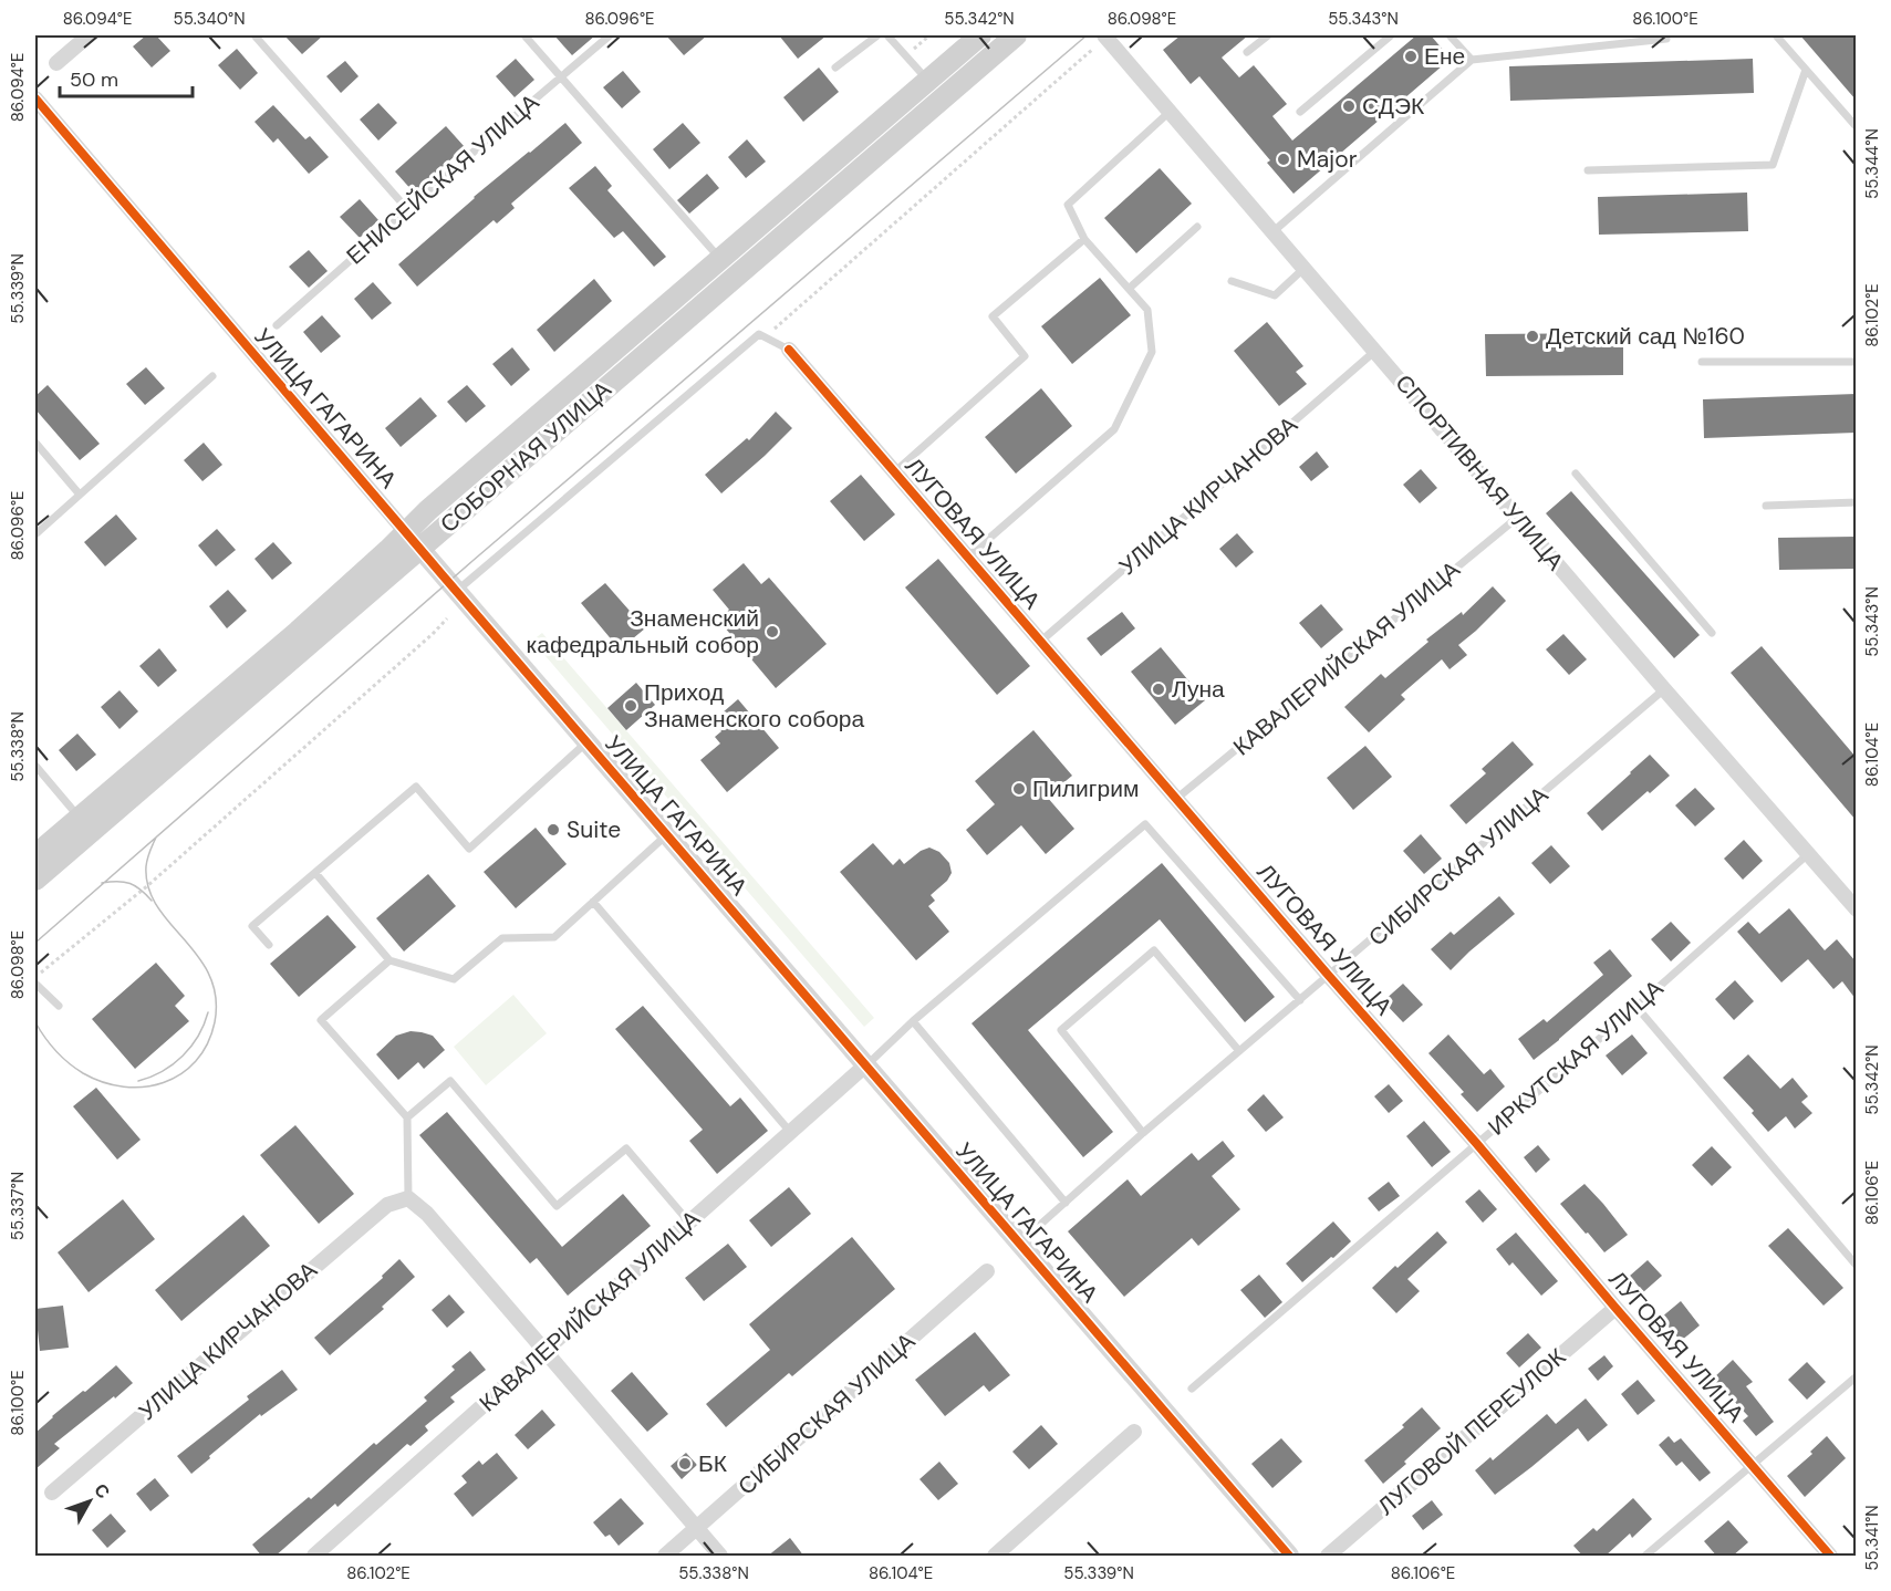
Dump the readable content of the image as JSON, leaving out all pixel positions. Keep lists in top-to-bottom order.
{
  "streets": {
    "main road": ["СОБОРНАЯ УЛИЦА"],
    "street": [
      "УЛИЦА ГАГАРИНА",
      "СПОРТИВНАЯ УЛИЦА",
      "УЛИЦА КИРЧАНОВА",
      "ЛУГОВАЯ УЛИЦА",
      "КАВАЛЕРИЙСКАЯ УЛИЦА",
      "СИБИРСКАЯ УЛИЦА",
      "ЛУГОВОЙ ПЕРЕУЛОК"
    ],
    "lane": ["ЕНИСЕЙСКАЯ УЛИЦА", "ИРКУТСКАЯ УЛИЦА"]
  },
  "crossings": [
    ["УЛИЦА ГАГАРИНА", "СОБОРНАЯ УЛИЦА"],
    ["УЛИЦА ГАГАРИНА", "КАВАЛЕРИЙСКАЯ УЛИЦА"],
    ["СПОРТИВНАЯ УЛИЦА", "УЛИЦА КИРЧАНОВА"],
    ["СПОРТИВНАЯ УЛИЦА", "КАВАЛЕРИЙСКАЯ УЛИЦА"],
    ["СПОРТИВНАЯ УЛИЦА", "СИБИРСКАЯ УЛИЦА"],
    ["СПОРТИВНАЯ УЛИЦА", "ИРКУТСКАЯ УЛИЦА"],
    ["УЛИЦА КИРЧАНОВА", "ЛУГОВАЯ УЛИЦА"],
    ["ЛУГОВАЯ УЛИЦА", "КАВАЛЕРИЙСКАЯ УЛИЦА"],
    ["ЛУГОВАЯ УЛИЦА", "СИБИРСКАЯ УЛИЦА"],
    ["ЛУГОВАЯ УЛИЦА", "ИРКУТСКАЯ УЛИЦА"],
    ["ЛУГОВАЯ УЛИЦА", "ЛУГОВОЙ ПЕРЕУЛОК"]
  ],
  "places": [
    "Ене",
    "СДЭК",
    "Major",
    "Детский сад №160",
    "Знаменский кафедральный собор",
    "Луна",
    "Приход Знаменского собора",
    "Пилигрим",
    "Suite",
    "БК"
  ],
  "scale_bar": "50 m",
  "north": "top right",
  "coordinates": [
    "86.094°E",
    "55.340°N",
    "86.096°E",
    "55.342°N",
    "86.098°E",
    "55.343°N",
    "86.100°E",
    "55.344°N",
    "55.339°N",
    "86.102°E",
    "55.338°N",
    "86.104°E",
    "86.106°E",
    "55.337°N",
    "55.341°N"
  ]
}
